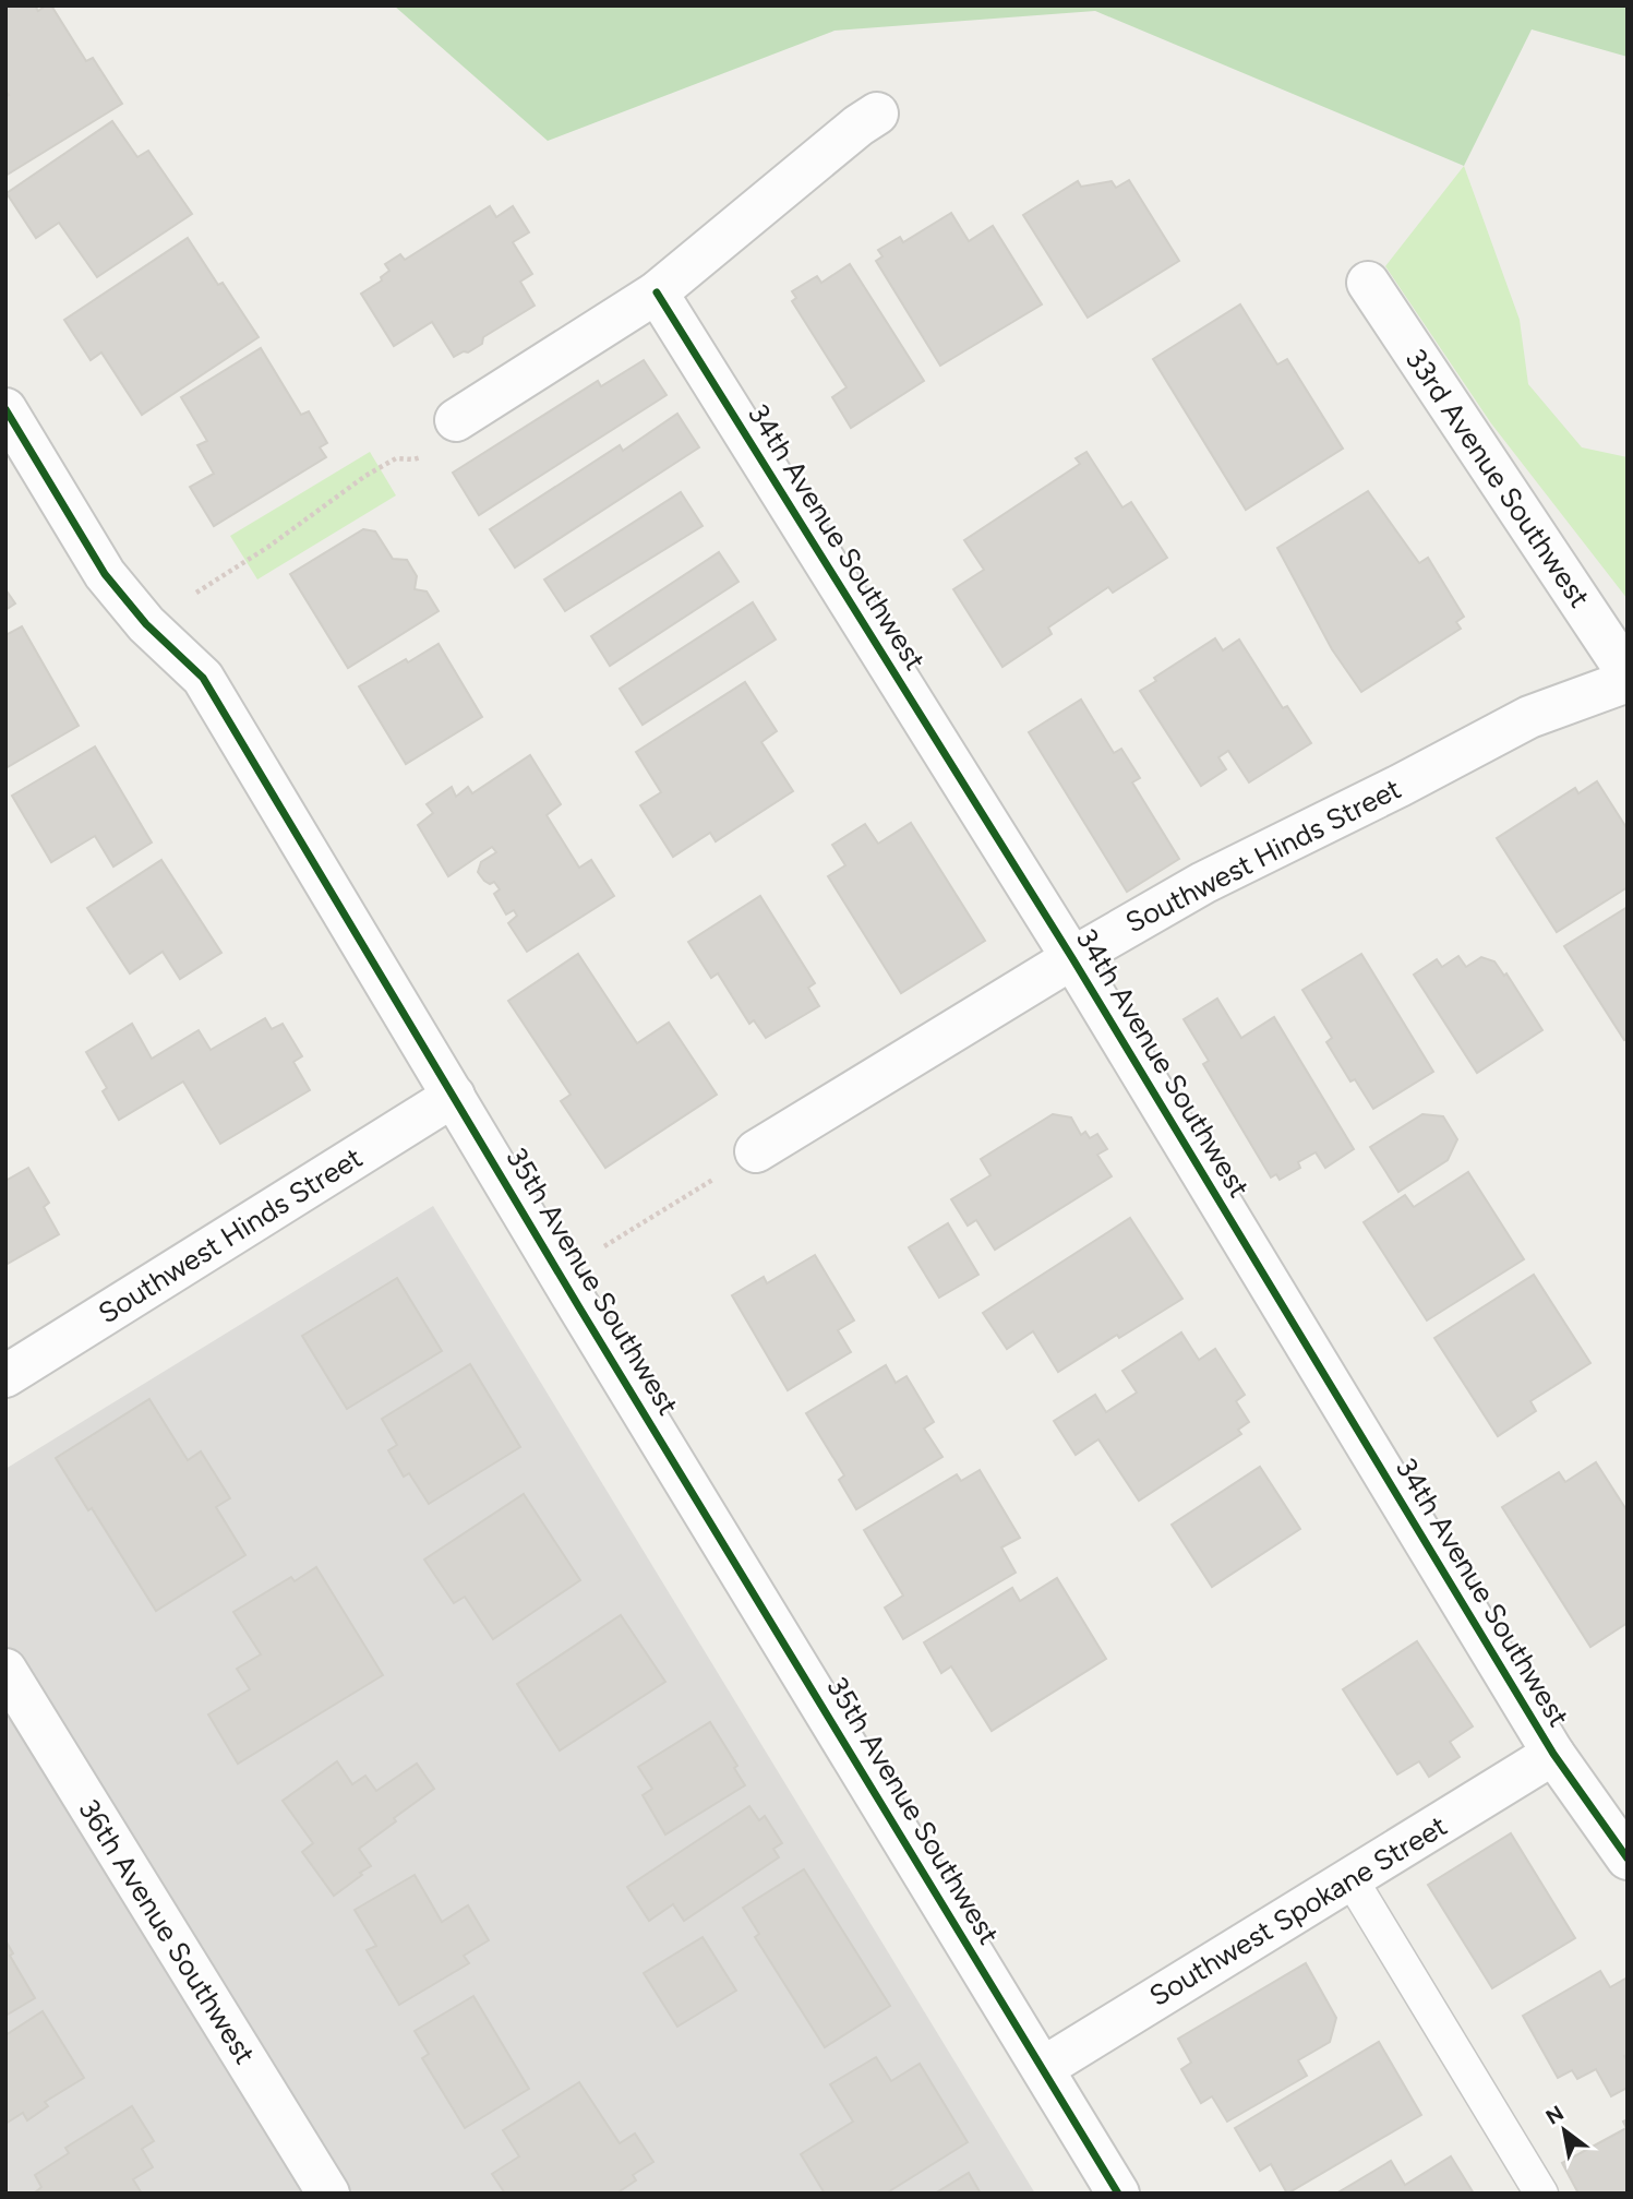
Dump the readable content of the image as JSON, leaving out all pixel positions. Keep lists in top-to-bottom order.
{
  "streets": {
    "street": [
      "33rd Avenue Southwest",
      "34th Avenue Southwest",
      "Southwest Hinds Street",
      "35th Avenue Southwest",
      "Southwest Spokane Street",
      "36th Avenue Southwest"
    ]
  },
  "crossings": [
    ["34th Avenue Southwest", "Southwest Hinds Street"],
    ["34th Avenue Southwest", "Southwest Spokane Street"],
    ["Southwest Hinds Street", "35th Avenue Southwest"],
    ["35th Avenue Southwest", "Southwest Spokane Street"]
  ],
  "north": "top left"
}
